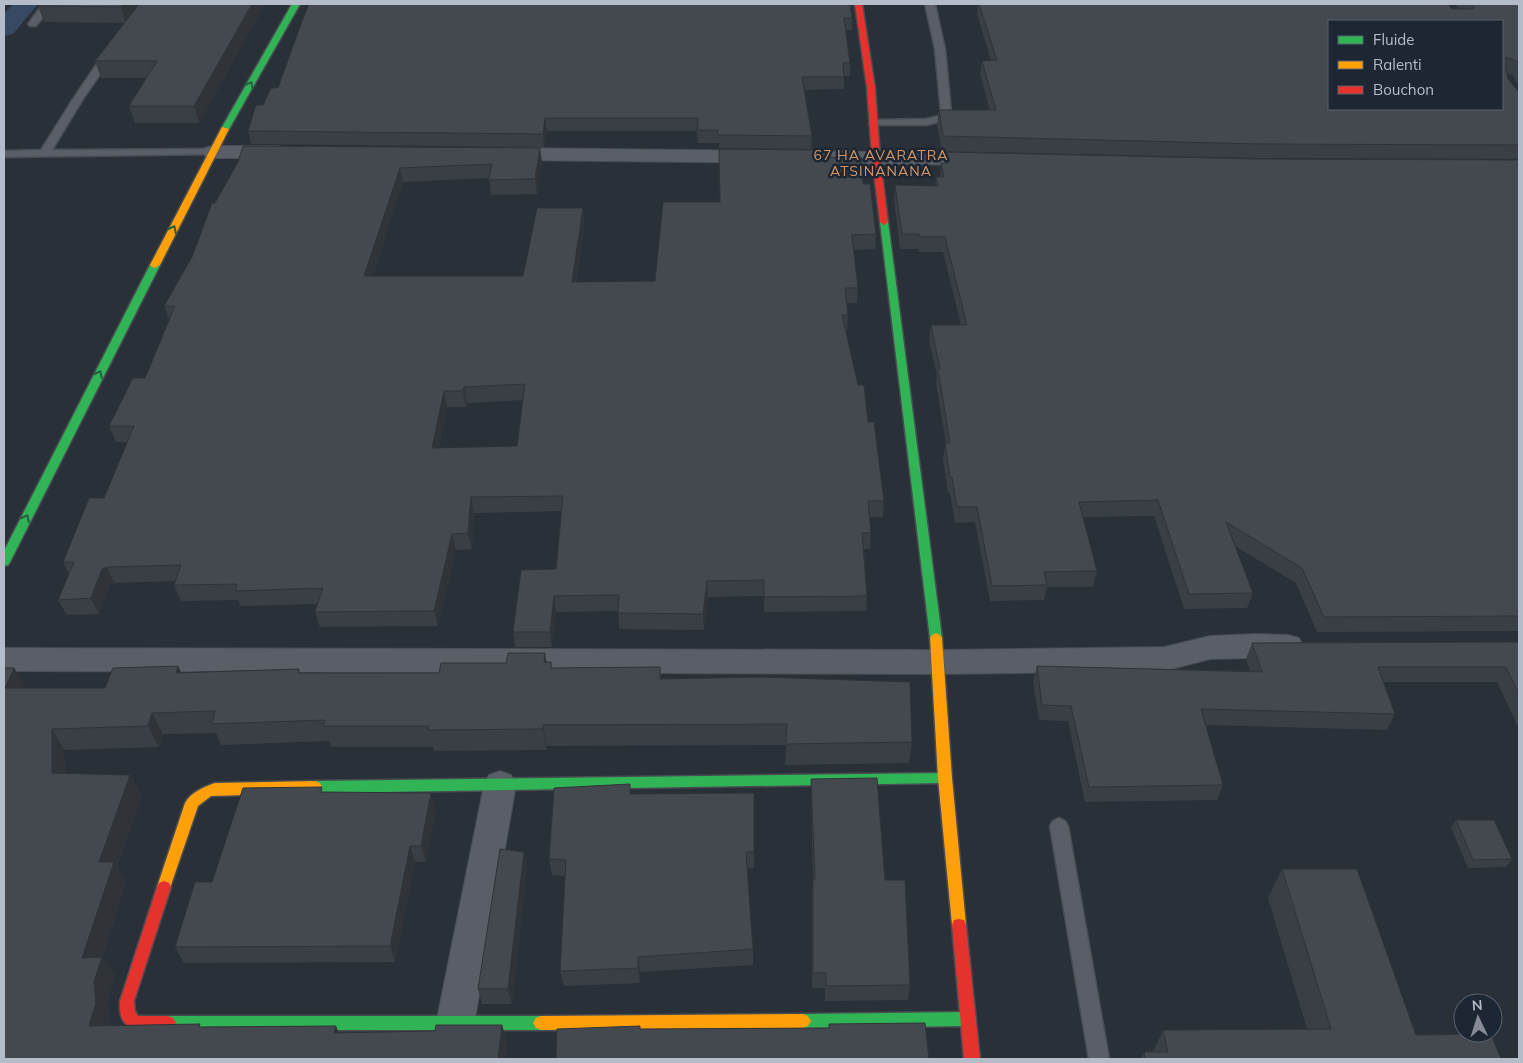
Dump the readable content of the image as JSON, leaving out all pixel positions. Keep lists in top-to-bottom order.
{
  "districts": ["67 HA AVARATRA ATSINANANA"],
  "legend": ["Fluide", "Ralenti", "Bouchon"],
  "north": "top"
}
